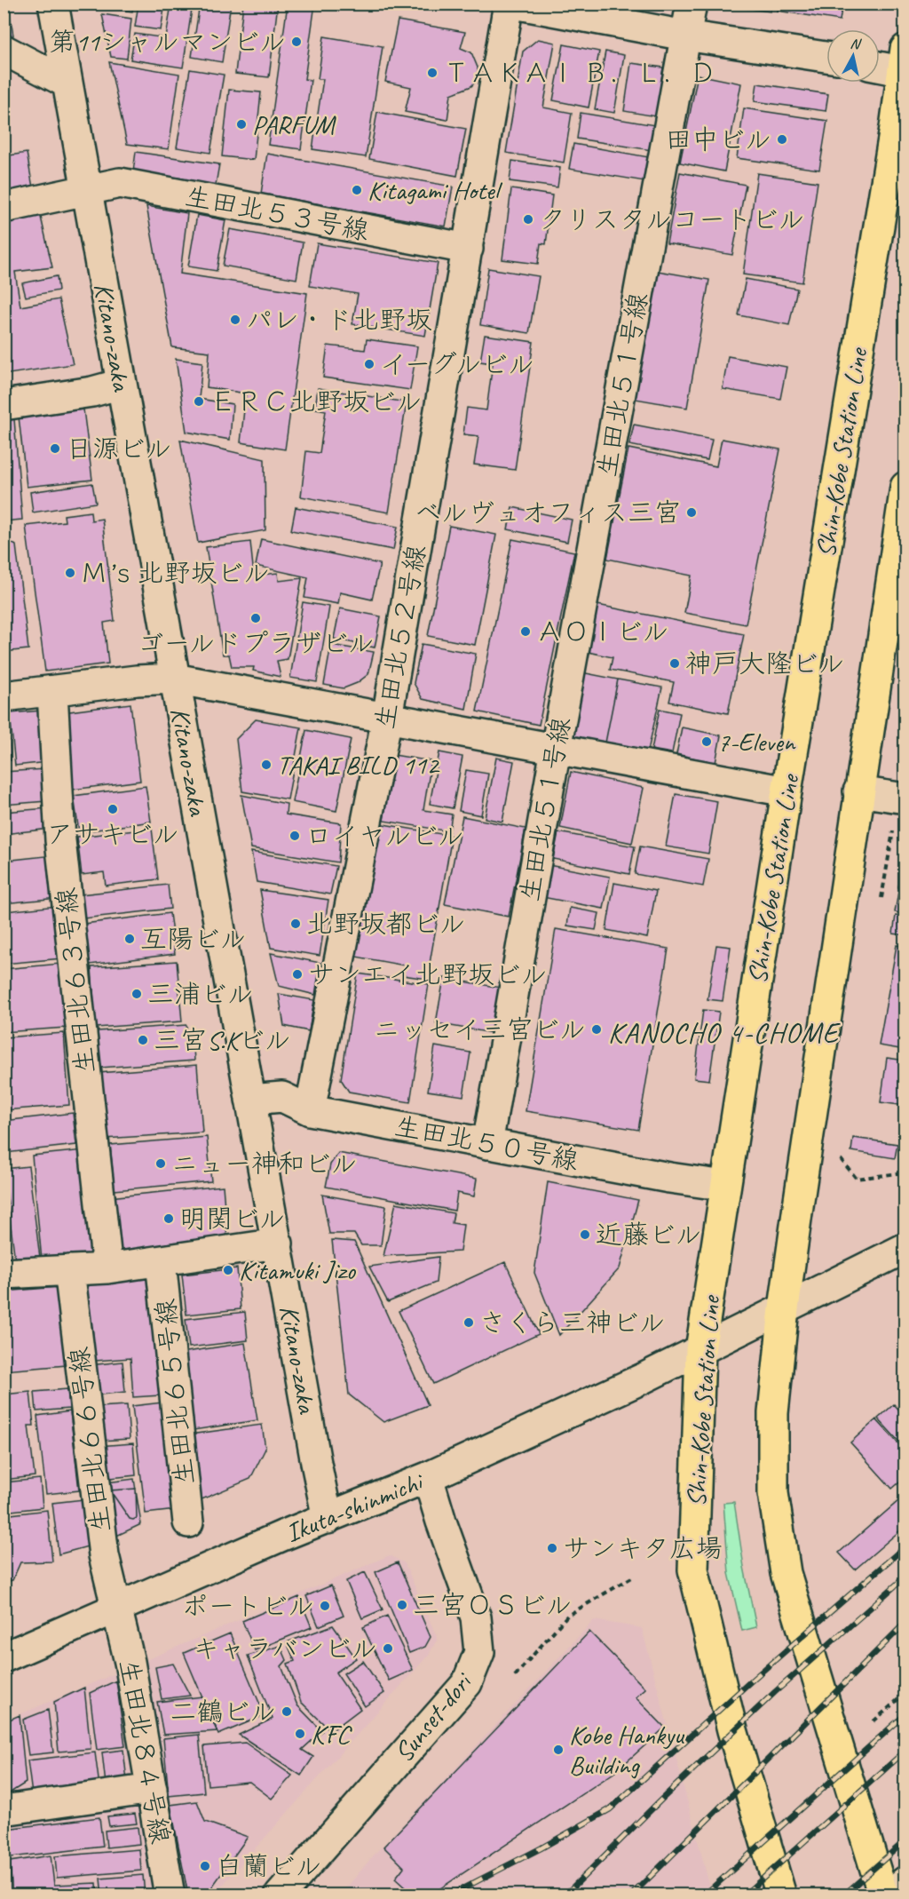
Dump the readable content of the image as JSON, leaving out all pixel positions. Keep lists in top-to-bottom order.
{
  "streets": {
    "main road": ["Shin-Kobe Station Line"],
    "street": [
      "生田北５３号線",
      "Kitano-zaka",
      "生田北５１号線",
      "生田北５２号線",
      "生田北６３号線",
      "生田北５０号線",
      "生田北６５号線",
      "生田北６６号線",
      "Ikuta-shinmichi",
      "Sunset-dori",
      "生田北８４号線"
    ]
  },
  "crossings": [
    ["生田北５３号線", "Kitano-zaka"],
    ["生田北５３号線", "生田北５２号線"],
    ["Kitano-zaka", "生田北５０号線"],
    ["Kitano-zaka", "Ikuta-shinmichi"],
    ["生田北５１号線", "生田北５０号線"],
    ["Shin-Kobe Station Line", "生田北５０号線"],
    ["Shin-Kobe Station Line", "Ikuta-shinmichi"],
    ["生田北５２号線", "生田北５０号線"],
    ["生田北６６号線", "Ikuta-shinmichi"],
    ["生田北６６号線", "生田北８４号線"],
    ["Ikuta-shinmichi", "Sunset-dori"],
    ["Ikuta-shinmichi", "生田北８４号線"]
  ],
  "districts": ["KANOCHO 4-CHOME"],
  "places": [
    "第11シャルマンビル",
    "ＴＡＫＡＩ Ｂ．Ｌ．Ｄ",
    "PARFUM",
    "田中ビル",
    "Kitagami Hotel",
    "クリスタルコートビル",
    "パレ・ド北野坂",
    "イーグルビル",
    "ＥＲＣ北野坂ビル",
    "日源ビル",
    "ベルヴュオフィス三宮",
    "Ｍ’ｓ北野坂ビル",
    "ゴールドプラザビル",
    "ＡＯＩビル",
    "神戸大隆ビル",
    "7-Eleven",
    "TAKAI BILD 112",
    "アサキビル",
    "ロイヤルビル",
    "北野坂都ビル",
    "互陽ビル",
    "サンエイ北野坂ビル",
    "三浦ビル",
    "ニッセイ三宮ビル",
    "三宮S.Kビル",
    "ニュー神和ビル",
    "明関ビル",
    "近藤ビル",
    "Kitamuki Jizo",
    "さくら三神ビル",
    "サンキタ広場",
    "三宮ＯＳビル",
    "ポートビル",
    "キャラバンビル",
    "二鶴ビル",
    "KFC",
    "Kobe Hankyu Building",
    "白蘭ビル"
  ],
  "north": "top"
}
